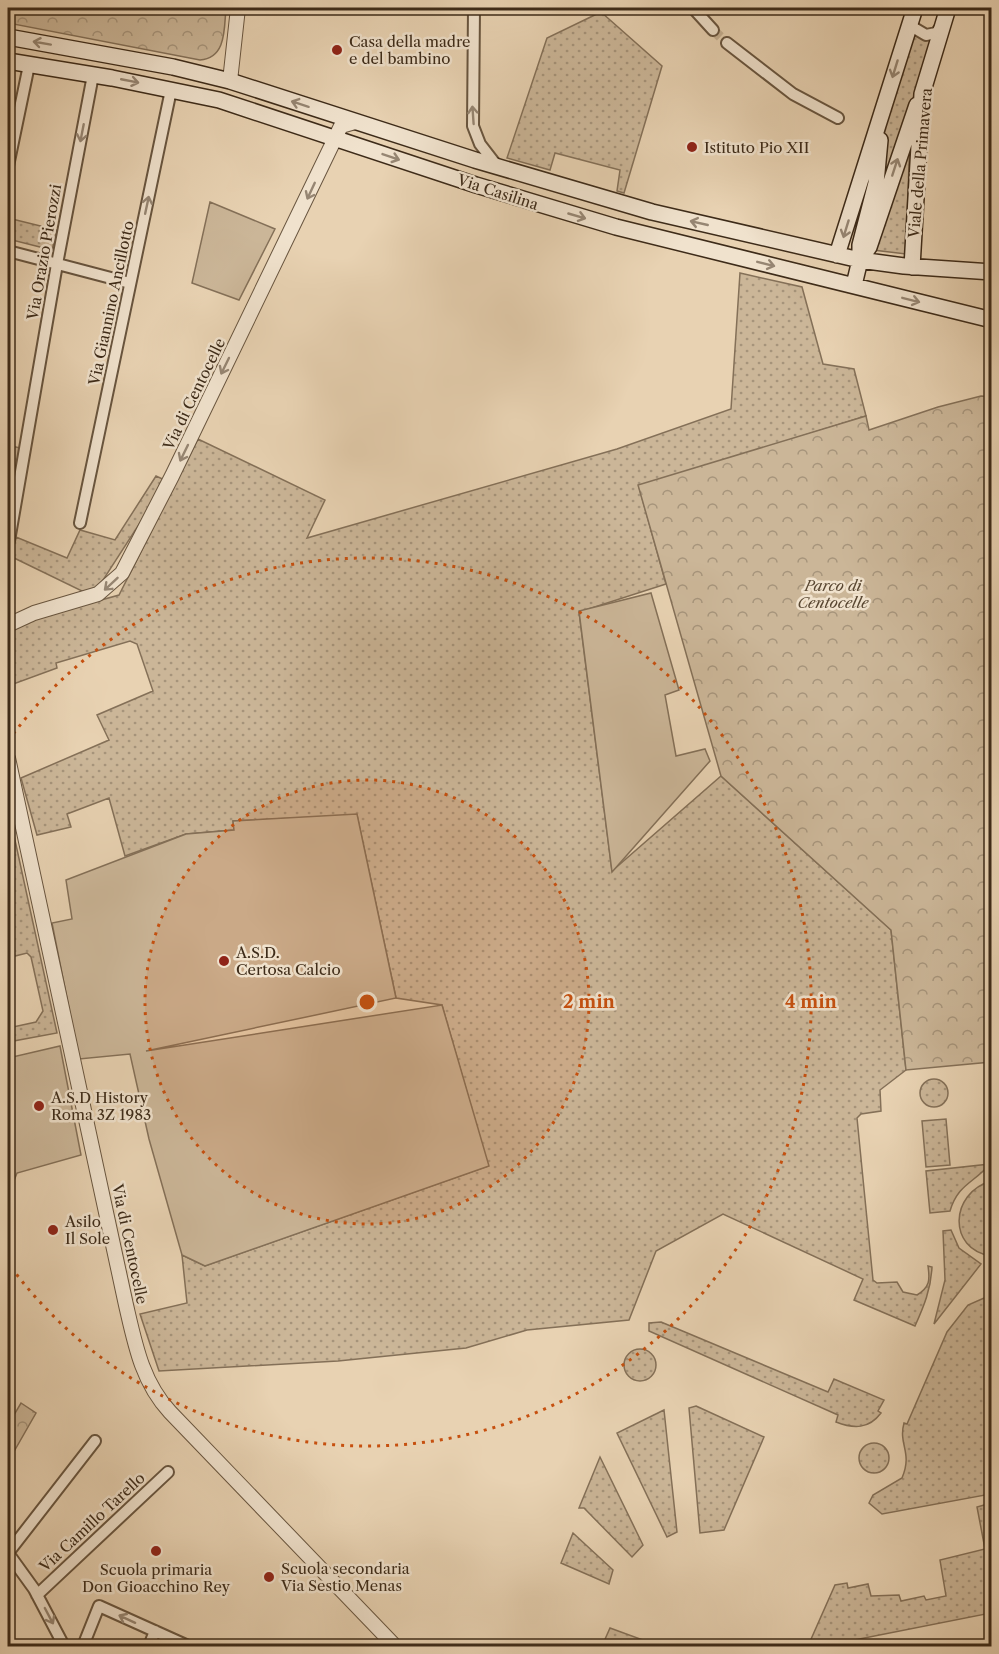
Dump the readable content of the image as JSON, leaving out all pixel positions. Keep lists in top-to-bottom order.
{
  "streets": {
    "main road": ["Viale della Primavera", "Via Casilina"],
    "street": [
      "Via Orazio Pierozzi",
      "Via Giannino Ancillotto",
      "Via di Centocelle",
      "Via Camillo Tarello"
    ]
  },
  "crossings": [
    ["Viale della Primavera", "Via Casilina"],
    ["Via Casilina", "Via Orazio Pierozzi"],
    ["Via Casilina", "Via Giannino Ancillotto"],
    ["Via Casilina", "Via di Centocelle"]
  ],
  "one_way": ["Via Giannino Ancillotto", "Via di Centocelle"],
  "parks": ["Parco di Centocelle"],
  "places": [
    "Casa della madre e del bambino",
    "Istituto Pio XII",
    "A.S.D. Certosa Calcio",
    "A.S.D History Roma 3Z 1983",
    "Asilo Il Sole",
    "Scuola primaria Don Gioacchino Rey",
    "Scuola secondaria Via Sestio Menas"
  ],
  "rings": ["2 min", "4 min"]
}
